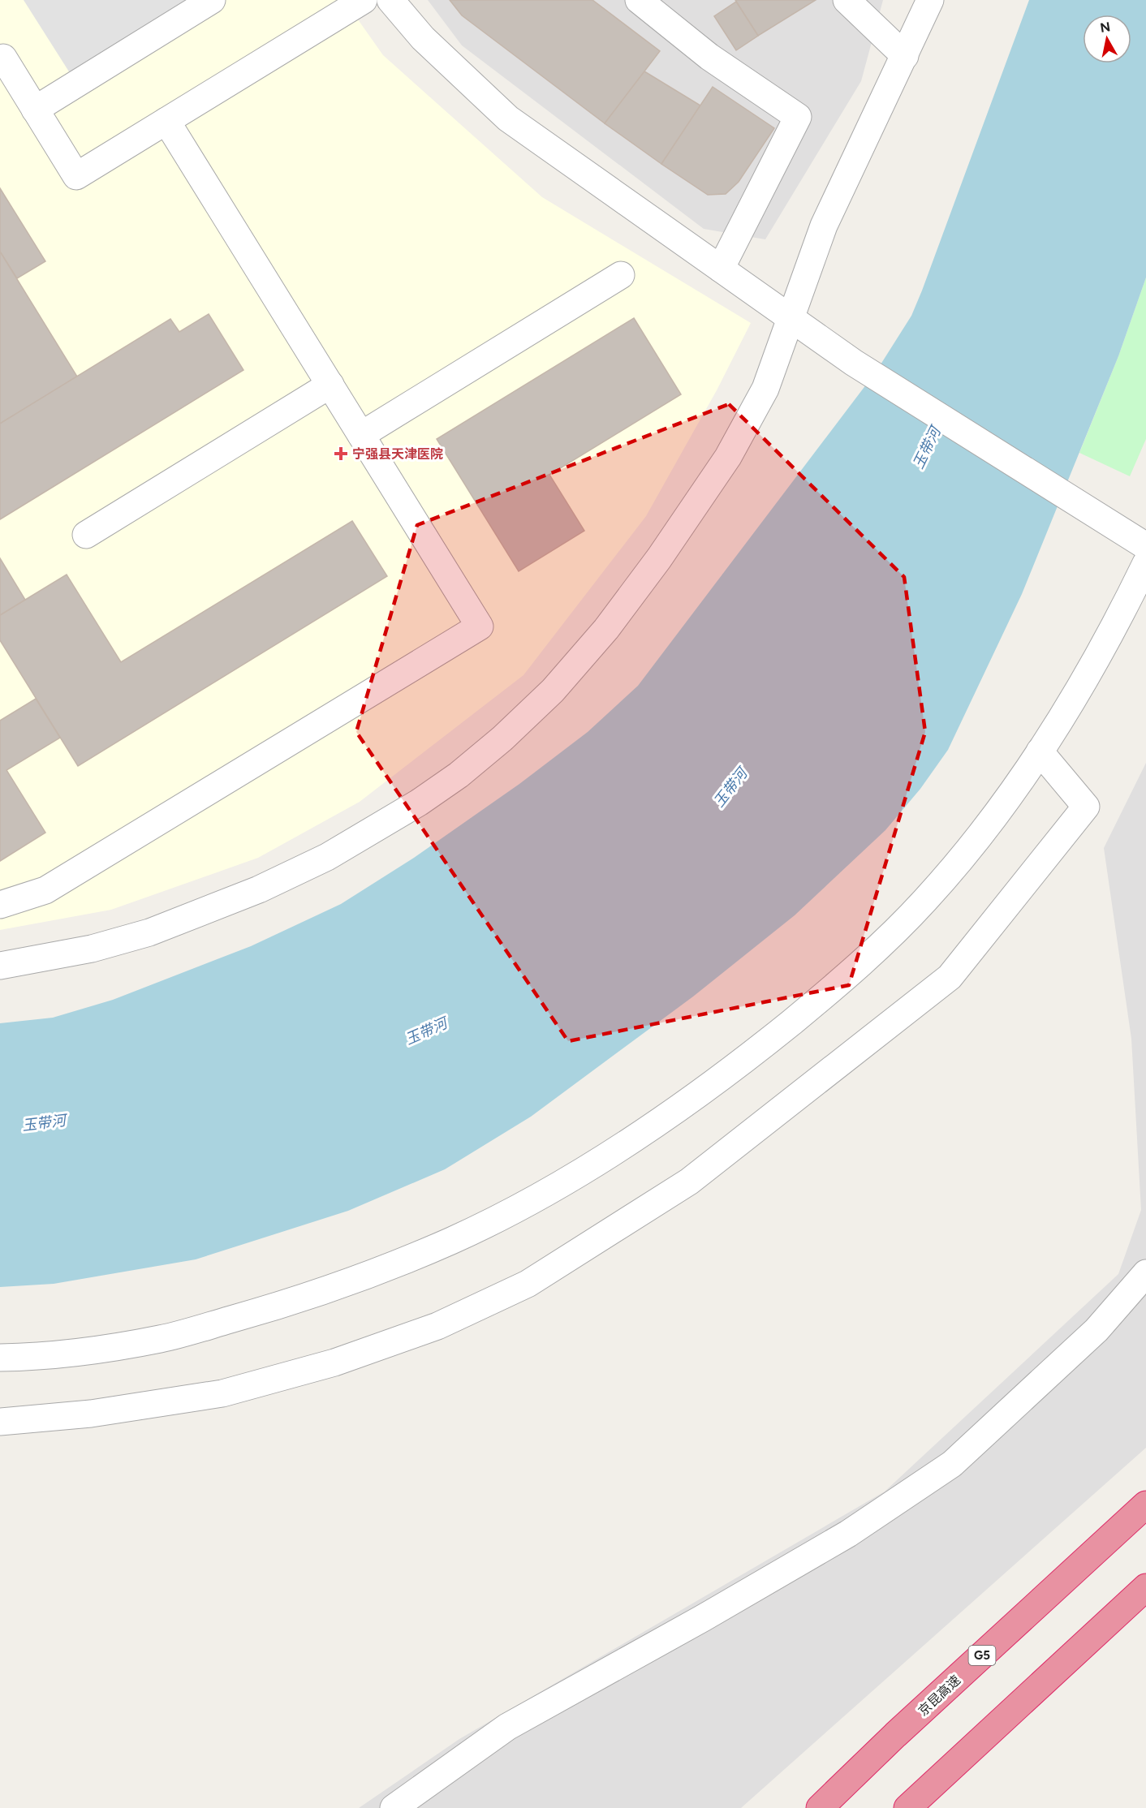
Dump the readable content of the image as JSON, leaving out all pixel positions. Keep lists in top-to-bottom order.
{
  "streets": {
    "highway": ["G5", "京昆高速"]
  },
  "water": ["玉带河"],
  "places": {
    "health": ["宁强县天津医院"]
  },
  "north": "top"
}
